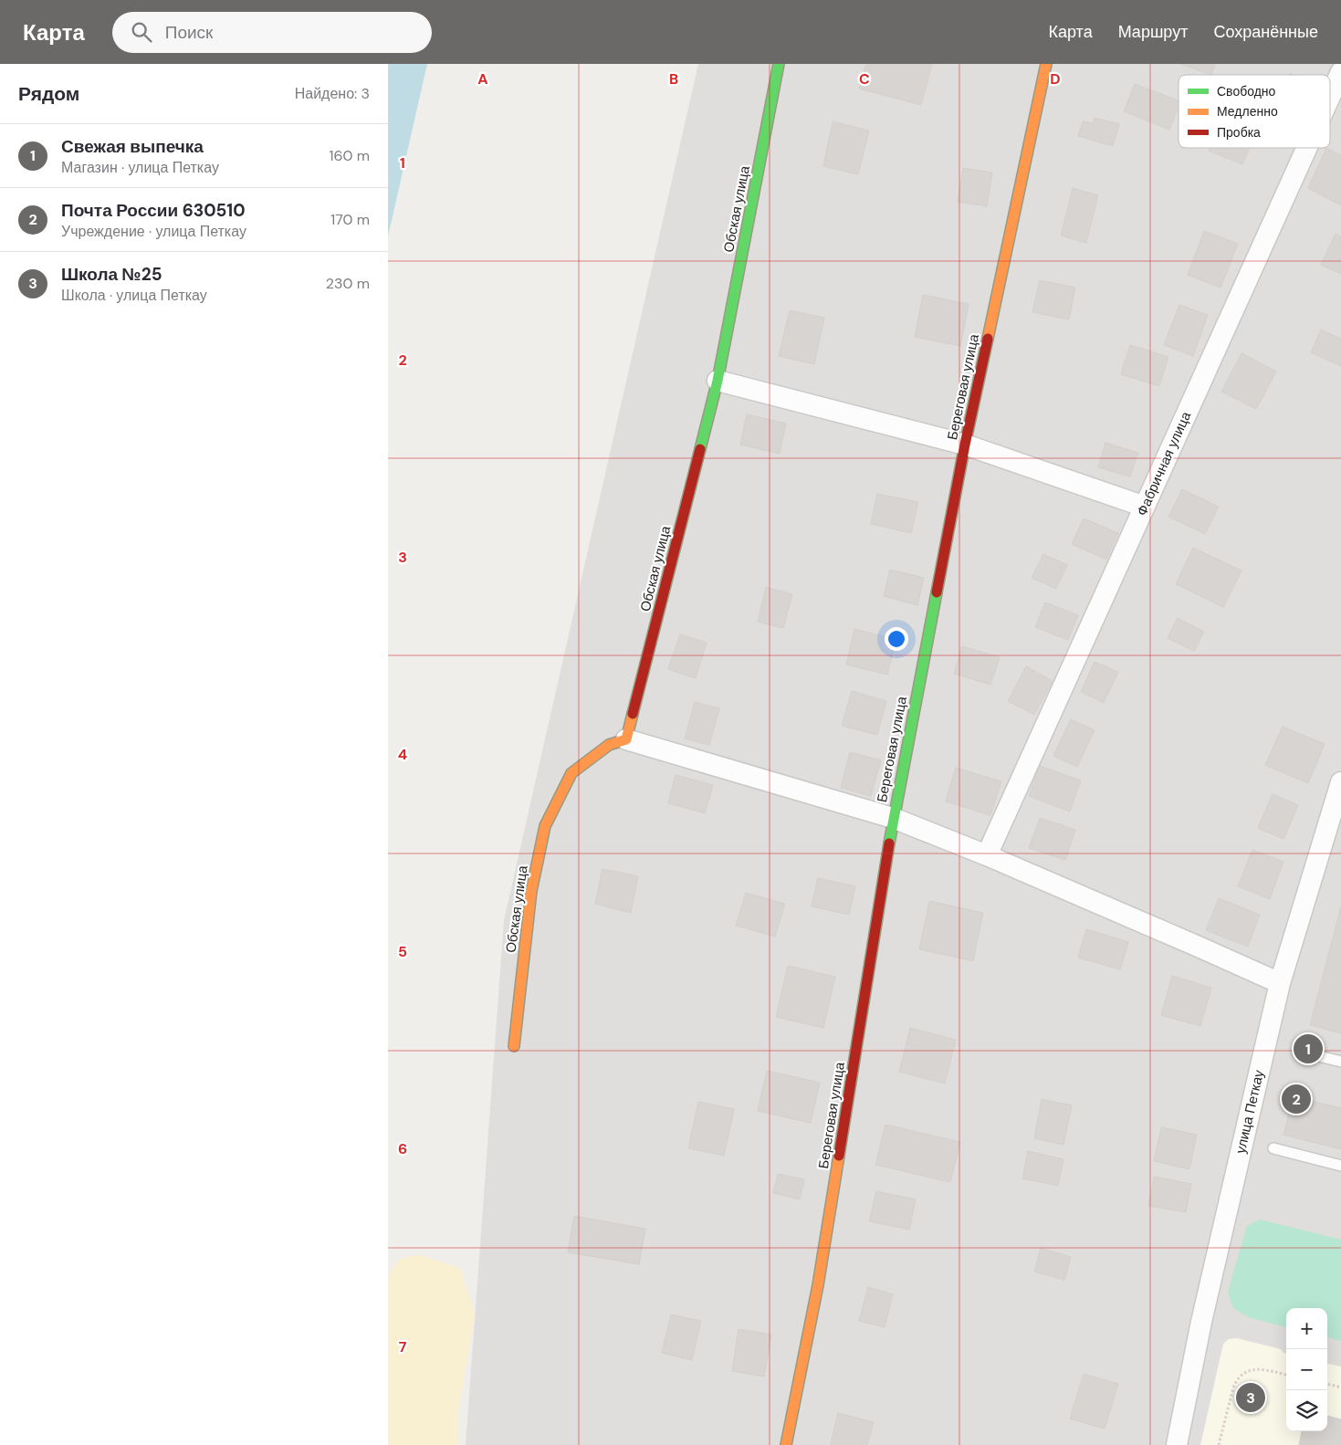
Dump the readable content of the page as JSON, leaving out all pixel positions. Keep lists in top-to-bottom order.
{
  "streets": {
    "street": [
      "Обская улица",
      "Береговая улица",
      "Фабричная улица",
      "улица Петкау"
    ]
  },
  "legend": ["Свободно", "Медленно", "Пробка"],
  "page": {
    "header": "Карта",
    "search": "Поиск",
    "nav": ["Карта", "Маршрут", "Сохранённые"],
    "heading": ["Рядом", "Найдено: 3"],
    "list": [
      {
        "mark": "1",
        "name": "Свежая выпечка",
        "note": "Магазин · улица Петкау",
        "value": "160 m"
      },
      {
        "mark": "2",
        "name": "Почта России 630510",
        "note": "Учреждение · улица Петкау",
        "value": "170 m"
      },
      {
        "mark": "3",
        "name": "Школа №25",
        "note": "Школа · улица Петкау",
        "value": "230 m"
      }
    ],
    "pins": ["1", "2", "3"],
    "map_buttons": ["+", "−"]
  },
  "grid": {
    "columns": [
      "A",
      "B",
      "C",
      "D"
    ],
    "rows": [
      "1",
      "2",
      "3",
      "4",
      "5",
      "6",
      "7"
    ]
  }
}
